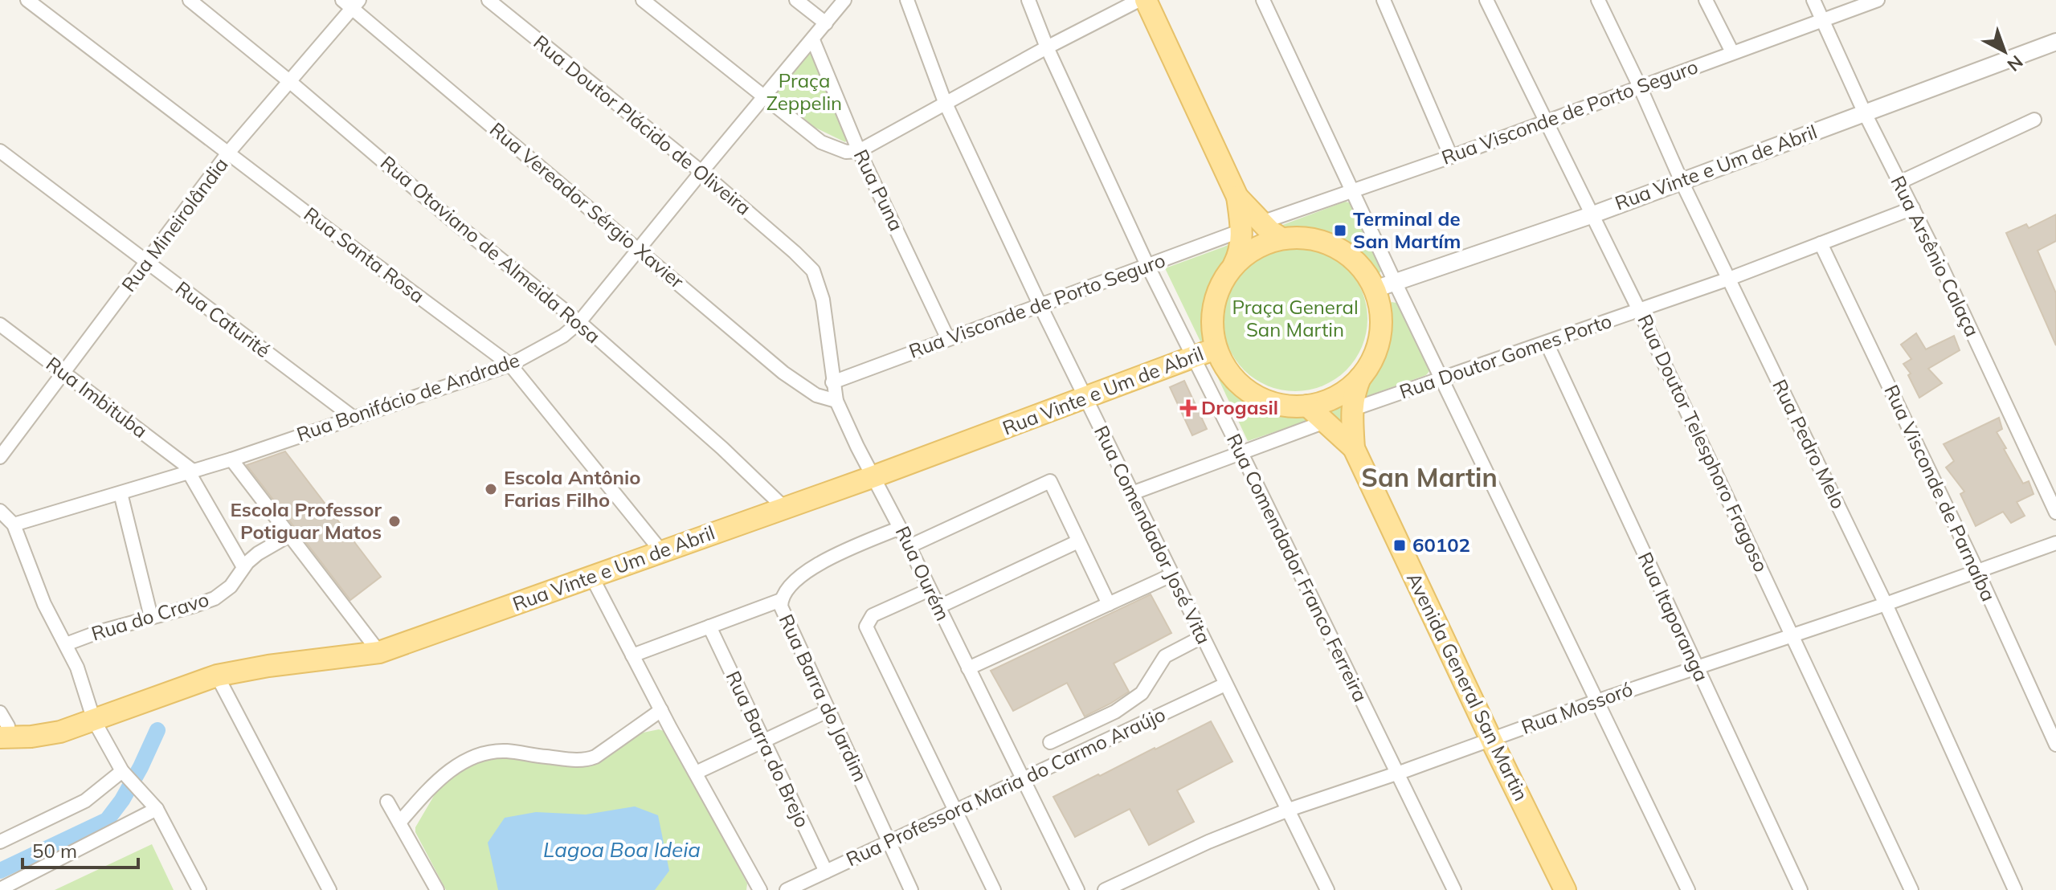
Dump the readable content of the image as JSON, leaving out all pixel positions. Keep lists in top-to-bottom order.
{
  "streets": {
    "main road": ["Rua Vinte e Um de Abril", "Avenida General San Martin"],
    "street": [
      "Rua Visconde de Porto Seguro",
      "Rua Doutor Plácido de Oliveira",
      "Rua Puna",
      "Rua Vereador Sérgio Xavier",
      "Rua Mineirolândia",
      "Rua Otaviano de Almeida Rosa",
      "Rua Santa Rosa",
      "Rua Arsênio Calaça",
      "Rua Caturité",
      "Rua Doutor Gomes Porto",
      "Rua Imbituba",
      "Rua Bonifácio de Andrade",
      "Rua Doutor Telesphoro Fragoso",
      "Rua Pedro Melo",
      "Rua Visconde de Parnaíba",
      "Rua Comendador José Vita",
      "Rua Comendador Franco Ferreira",
      "Rua Ourém",
      "Rua do Cravo",
      "Rua Itaporanga",
      "Rua Barra do Jardim",
      "Rua Mossoró",
      "Rua Barra do Brejo",
      "Rua Professora Maria do Carmo Araújo"
    ]
  },
  "crossings": [
    ["Rua Visconde de Porto Seguro", "Rua Puna"],
    ["Rua Visconde de Porto Seguro", "Rua Arsênio Calaça"],
    ["Rua Visconde de Porto Seguro", "Rua Doutor Telesphoro Fragoso"],
    ["Rua Visconde de Porto Seguro", "Rua Pedro Melo"],
    ["Rua Visconde de Porto Seguro", "Rua Comendador José Vita"],
    ["Rua Visconde de Porto Seguro", "Rua Comendador Franco Ferreira"],
    ["Rua Visconde de Porto Seguro", "Rua Ourém"],
    ["Rua Doutor Plácido de Oliveira", "Rua Bonifácio de Andrade"],
    ["Rua Doutor Plácido de Oliveira", "Rua Ourém"],
    ["Rua Vinte e Um de Abril", "Rua Otaviano de Almeida Rosa"],
    ["Rua Vinte e Um de Abril", "Rua Santa Rosa"],
    ["Rua Vinte e Um de Abril", "Rua Arsênio Calaça"],
    ["Rua Vinte e Um de Abril", "Rua Doutor Telesphoro Fragoso"],
    ["Rua Vinte e Um de Abril", "Rua Pedro Melo"],
    ["Rua Vinte e Um de Abril", "Rua Comendador José Vita"],
    ["Rua Vinte e Um de Abril", "Rua Comendador Franco Ferreira"],
    ["Rua Vinte e Um de Abril", "Rua Ourém"],
    ["Rua Vinte e Um de Abril", "Avenida General San Martin"],
    ["Rua Puna", "Rua Bonifácio de Andrade"],
    ["Rua Vereador Sérgio Xavier", "Rua Mineirolândia"],
    ["Rua Vereador Sérgio Xavier", "Rua Bonifácio de Andrade"],
    ["Rua Vereador Sérgio Xavier", "Rua Ourém"],
    ["Rua Mineirolândia", "Rua Otaviano de Almeida Rosa"],
    ["Rua Mineirolândia", "Rua Santa Rosa"],
    ["Rua Mineirolândia", "Rua Caturité"],
    ["Rua Mineirolândia", "Rua Imbituba"],
    ["Rua Otaviano de Almeida Rosa", "Rua Bonifácio de Andrade"],
    ["Rua Santa Rosa", "Rua Bonifácio de Andrade"],
    ["Rua Arsênio Calaça", "Rua Doutor Gomes Porto"],
    ["Rua Caturité", "Rua Bonifácio de Andrade"],
    ["Rua Doutor Gomes Porto", "Rua Doutor Telesphoro Fragoso"],
    ["Rua Doutor Gomes Porto", "Rua Pedro Melo"],
    ["Rua Doutor Gomes Porto", "Rua Visconde de Parnaíba"],
    ["Rua Doutor Gomes Porto", "Rua Itaporanga"],
    ["Rua Doutor Gomes Porto", "Avenida General San Martin"],
    ["Rua Imbituba", "Rua Bonifácio de Andrade"],
    ["Rua Doutor Telesphoro Fragoso", "Rua Mossoró"],
    ["Rua Pedro Melo", "Rua Mossoró"],
    ["Rua Visconde de Parnaíba", "Rua Mossoró"],
    ["Rua Comendador José Vita", "Rua Mossoró"],
    ["Rua Comendador José Vita", "Rua Professora Maria do Carmo Araújo"],
    ["Rua Comendador Franco Ferreira", "Rua Mossoró"],
    ["Rua Ourém", "Rua Barra do Jardim"],
    ["Rua Ourém", "Rua Professora Maria do Carmo Araújo"],
    ["Rua Itaporanga", "Rua Mossoró"],
    ["Avenida General San Martin", "Rua Mossoró"],
    ["Rua Barra do Jardim", "Rua Professora Maria do Carmo Araújo"],
    ["Rua Barra do Brejo", "Rua Professora Maria do Carmo Araújo"]
  ],
  "districts": ["San Martin"],
  "water": ["Lagoa Boa Ideia"],
  "parks": ["Praça Zeppelin", "Praça General San Martin"],
  "places": {
    "transit": ["Terminal de San Martím", "60102"],
    "health": ["Drogasil"],
    "other": ["Escola Antônio Farias Filho", "Escola Professor Potiguar Matos"]
  },
  "scale_bar": "50 m",
  "north": "bottom right"
}
